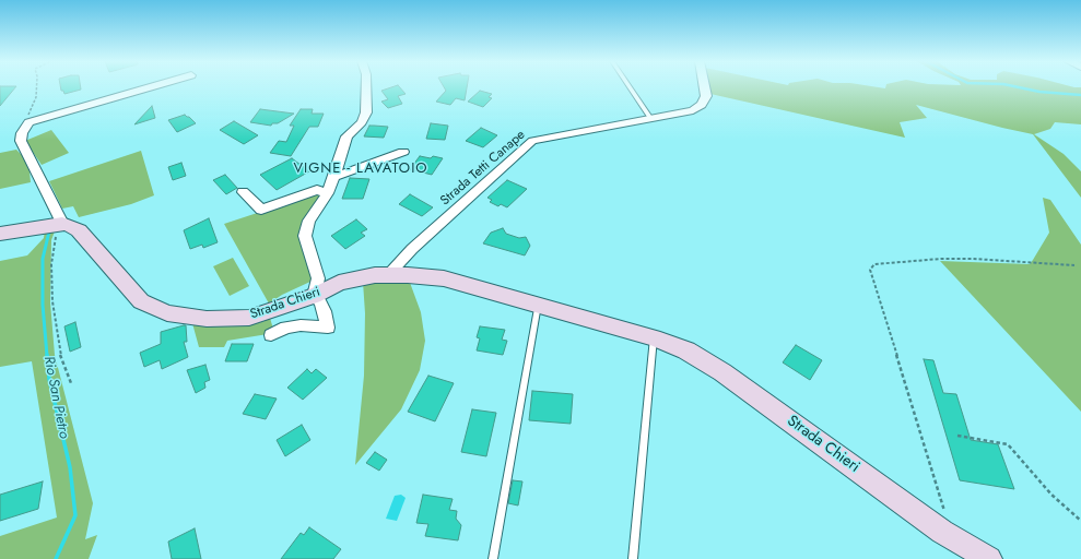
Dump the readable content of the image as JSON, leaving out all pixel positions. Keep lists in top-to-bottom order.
{
  "streets": {
    "main road": ["Strada Chieri"],
    "street": ["Strada Tetti Canape"]
  },
  "crossings": [
    ["Strada Tetti Canape", "Strada Chieri"]
  ],
  "districts": ["VIGNE - LAVATOIO"],
  "water": ["Rio San Pietro"]
}
